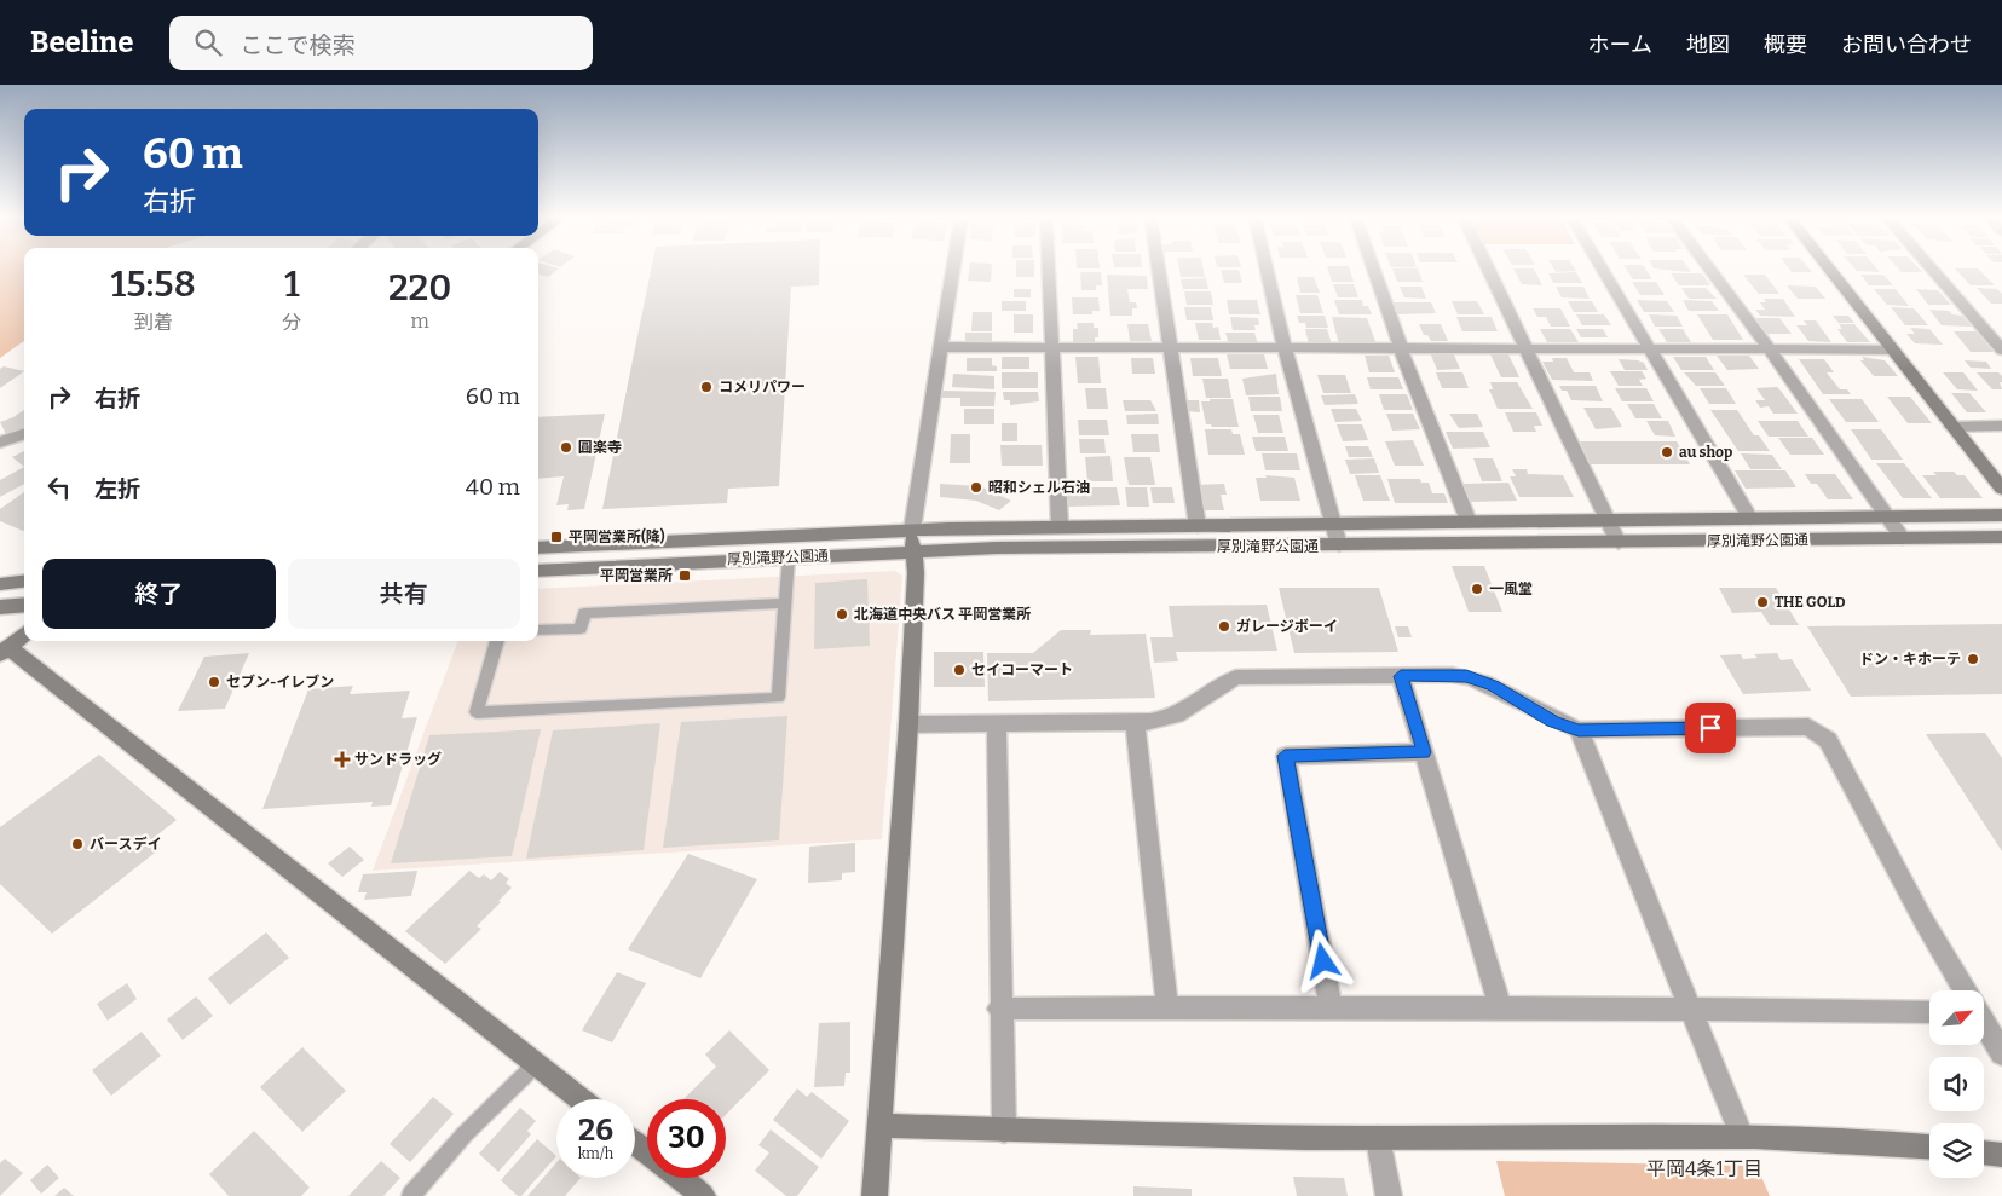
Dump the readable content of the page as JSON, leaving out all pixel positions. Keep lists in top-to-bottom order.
{
  "streets": {
    "main road": ["厚別滝野公園通"]
  },
  "districts": ["平岡4条1丁目"],
  "places": {
    "other": [
      "コメリパワー",
      "圓楽寺",
      "au shop",
      "昭和シェル石油",
      "一風堂",
      "THE GOLD",
      "北海道中央バス 平岡営業所",
      "ガレージボーイ",
      "ドン・キホーテ",
      "セイコーマート",
      "セブン-イレブン",
      "バースデイ"
    ],
    "transit": ["平岡営業所(降)", "平岡営業所"],
    "health": ["サンドラッグ"]
  },
  "north": "top right",
  "page": {
    "header": "Beeline",
    "search": "ここで検索",
    "nav": [
      "ホーム",
      "地図",
      "概要",
      "お問い合わせ"
    ],
    "turn": ["60 m", "右折"],
    "eta": [
      "15:58",
      "到着",
      "1",
      "分",
      "220",
      "m"
    ],
    "list": [
      {
        "name": "右折",
        "value": "60 m"
      },
      {
        "name": "左折",
        "value": "40 m"
      }
    ],
    "buttons": ["終了", "共有"],
    "speed": "26 km/h",
    "limit": "30"
  }
}
